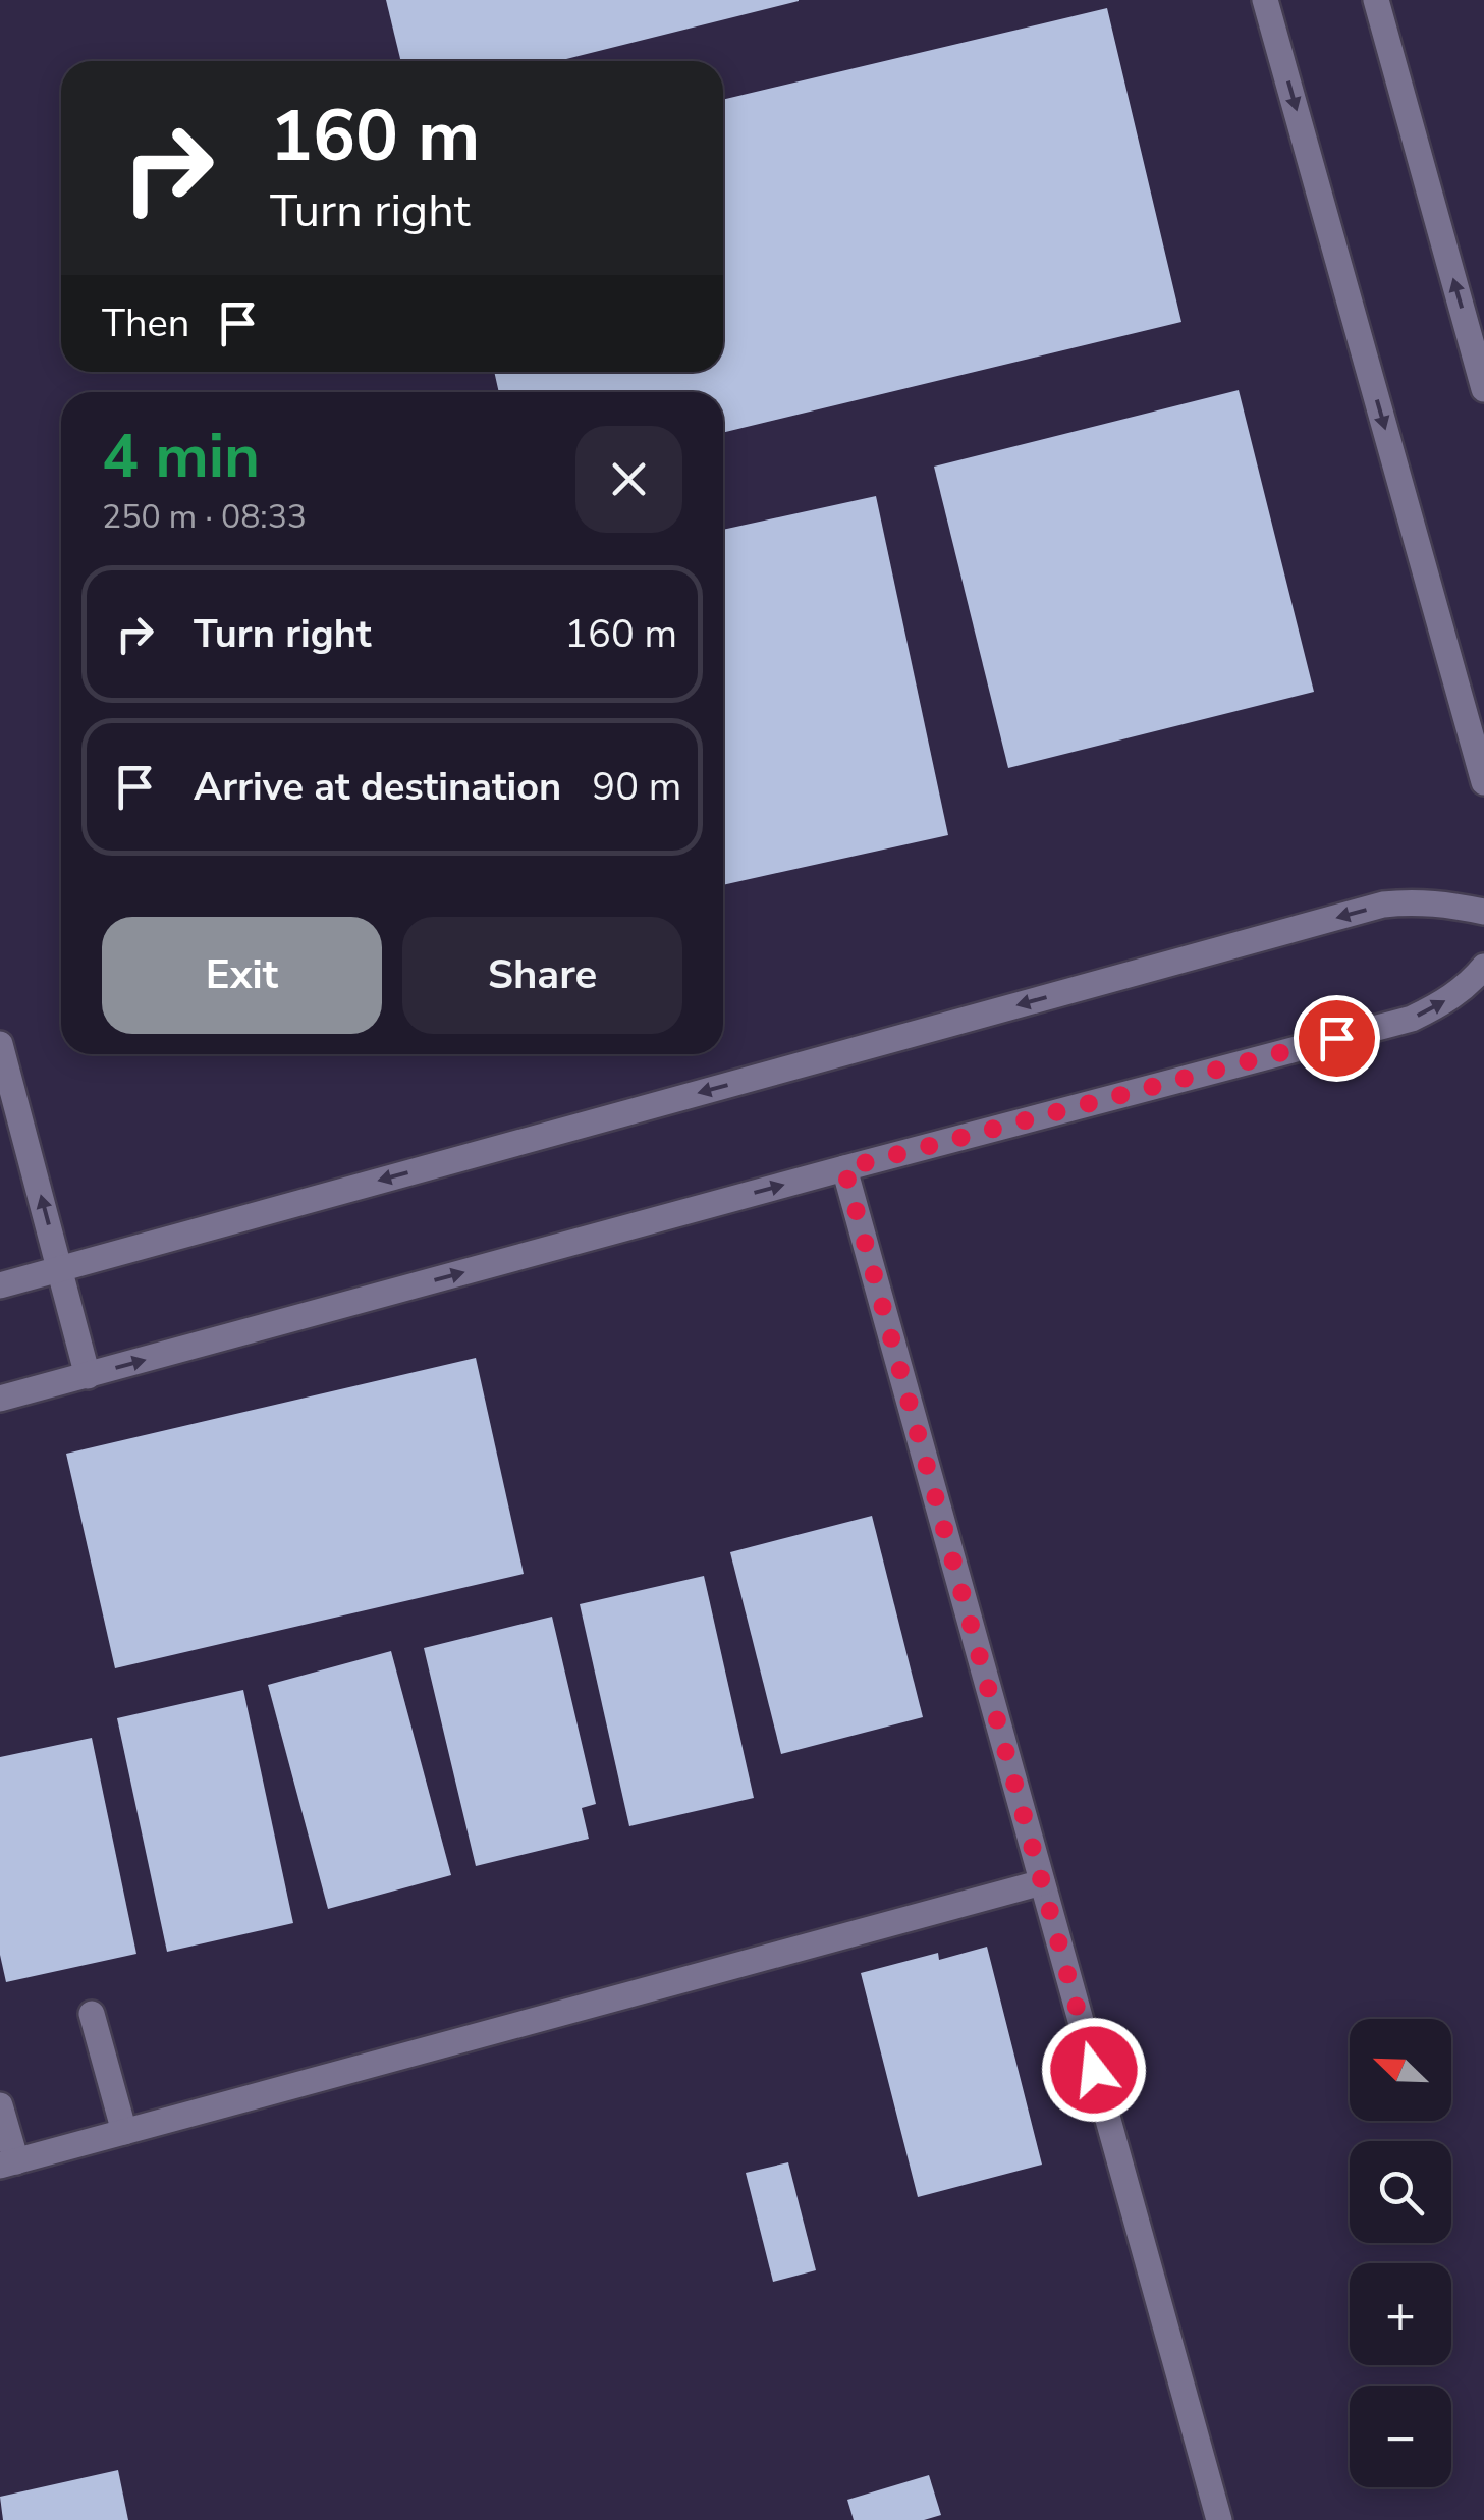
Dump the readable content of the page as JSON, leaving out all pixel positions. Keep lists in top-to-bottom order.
{
  "north": "top left",
  "page": {
    "turn": ["160 m", "Turn right"],
    "then": "Then",
    "heading": ["4 min", "250 m · 08:33"],
    "list": [
      {
        "name": "Turn right",
        "value": "160 m"
      },
      {
        "name": "Arrive at destination",
        "value": "90 m"
      }
    ],
    "buttons": ["Exit", "Share"],
    "map_buttons": ["+", "−"]
  }
}
